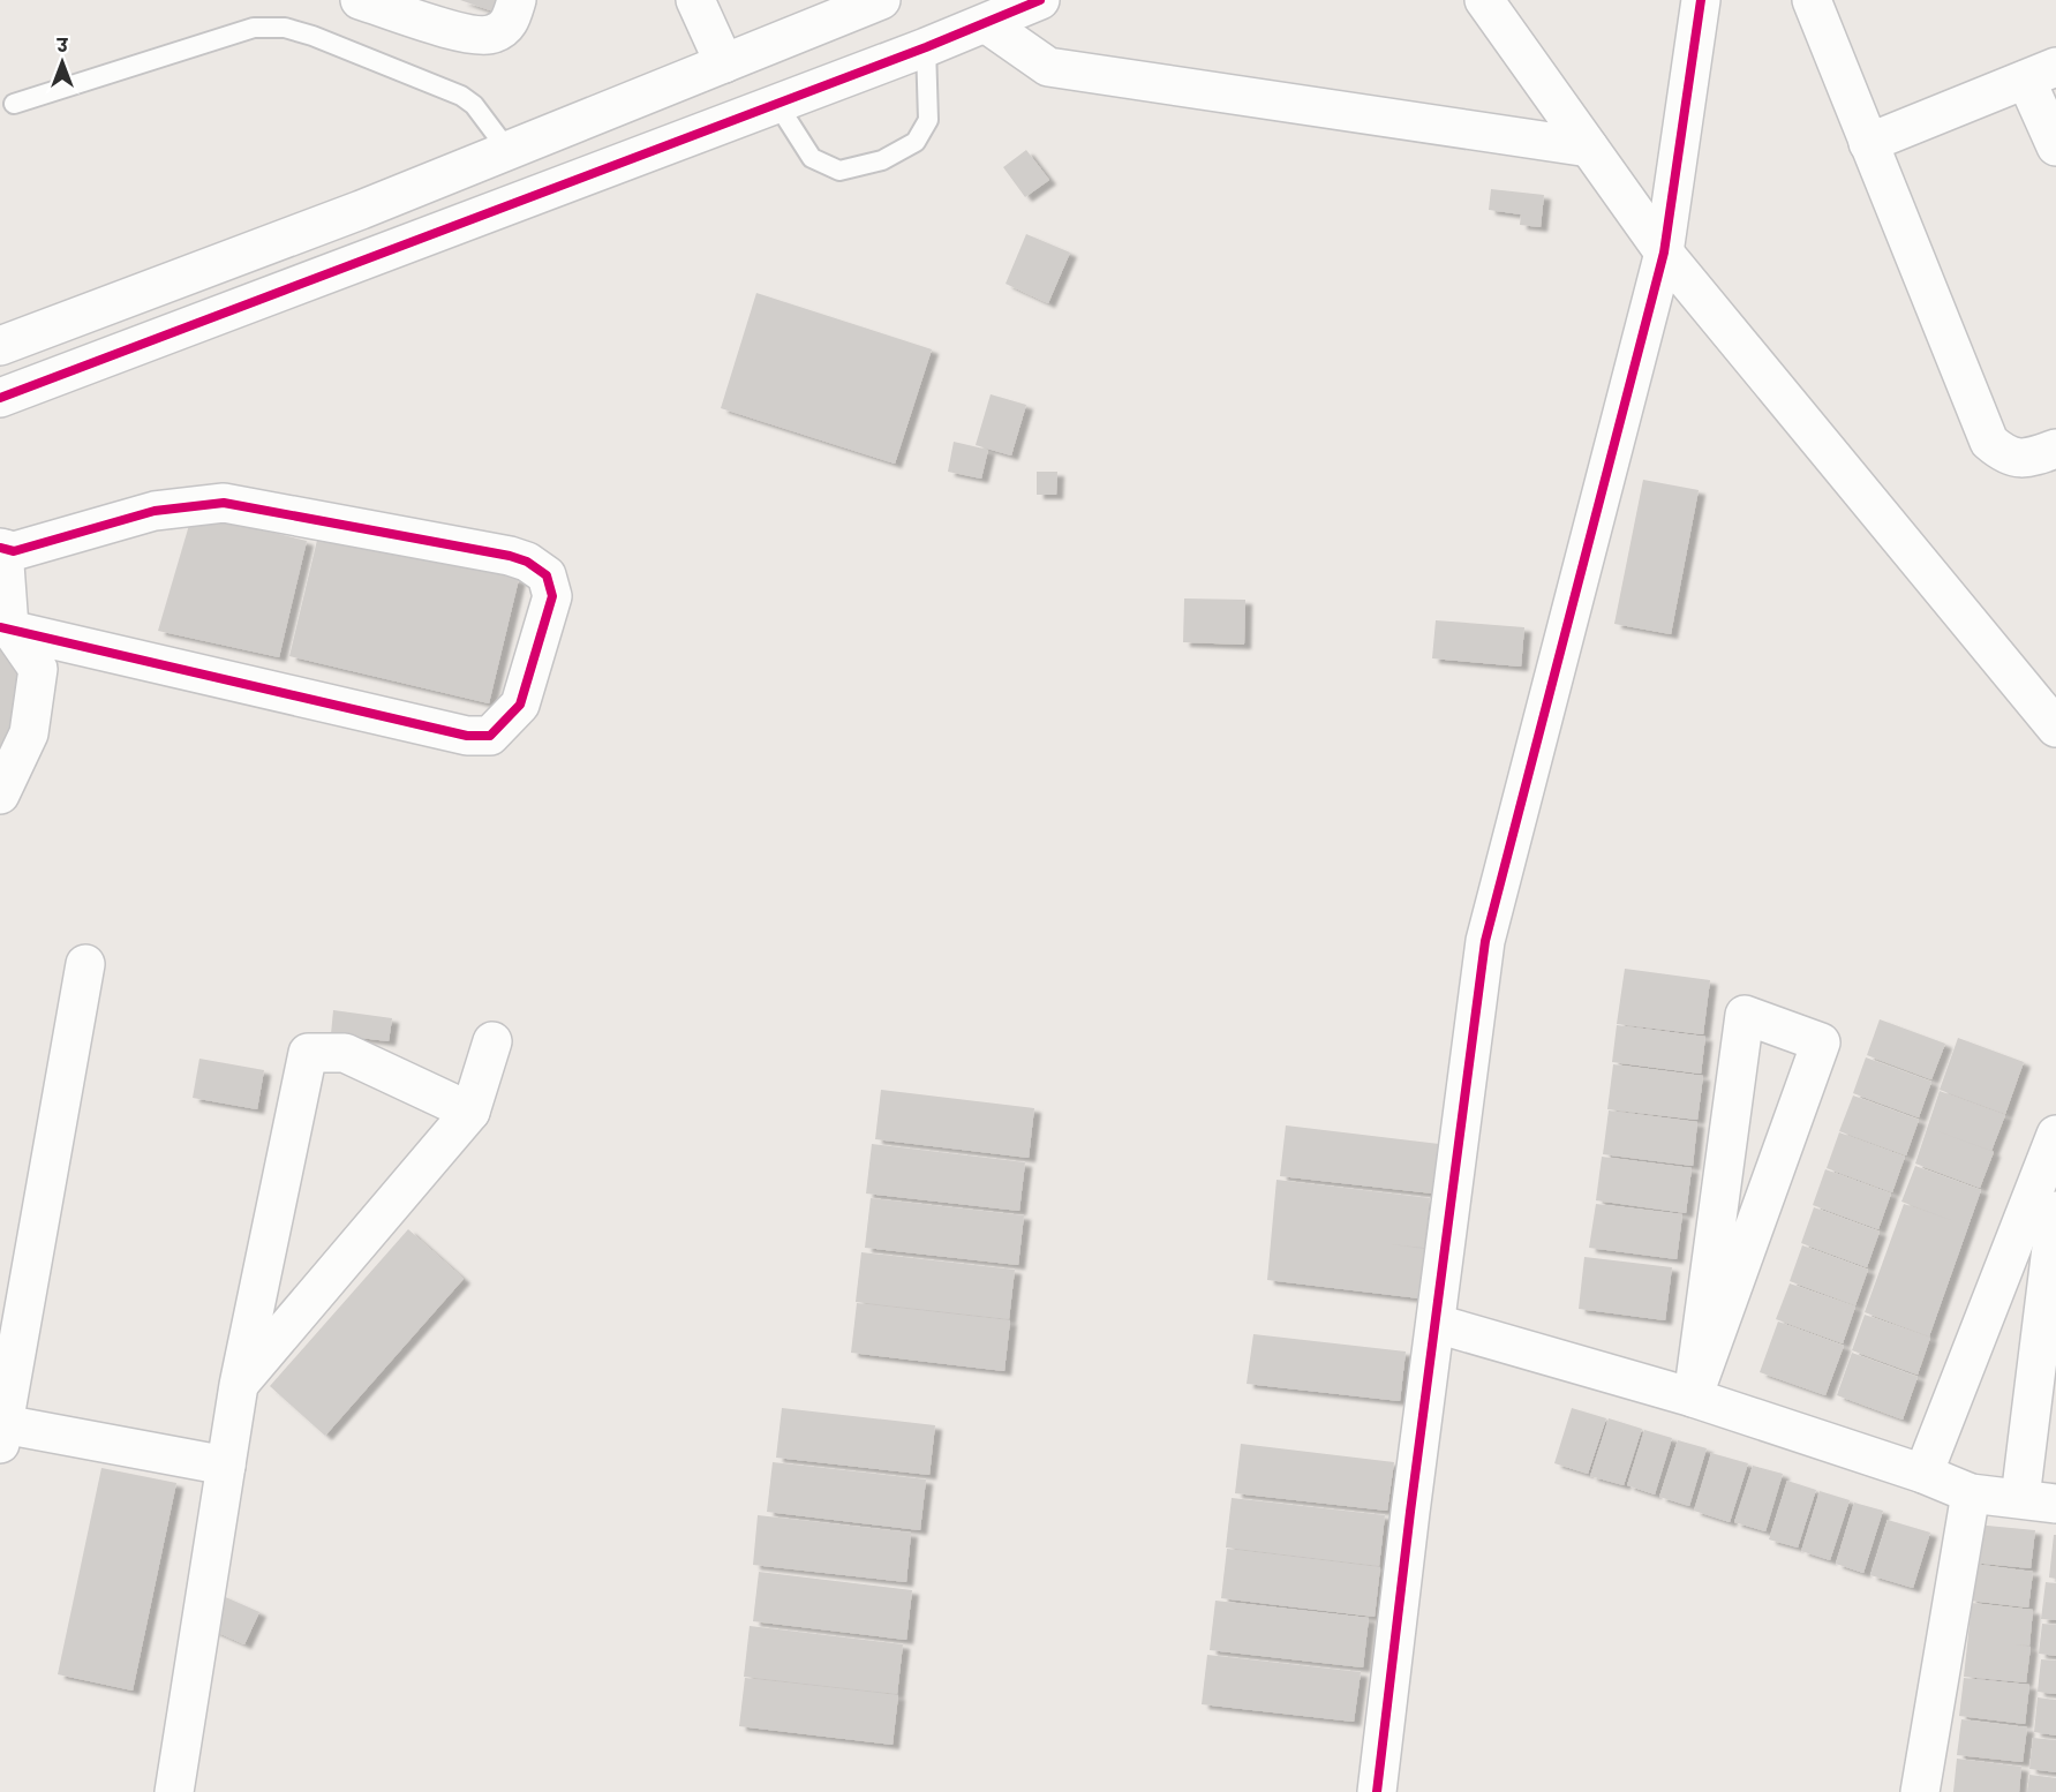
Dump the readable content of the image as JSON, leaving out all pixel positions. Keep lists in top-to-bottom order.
{
  "north": "top"
}
